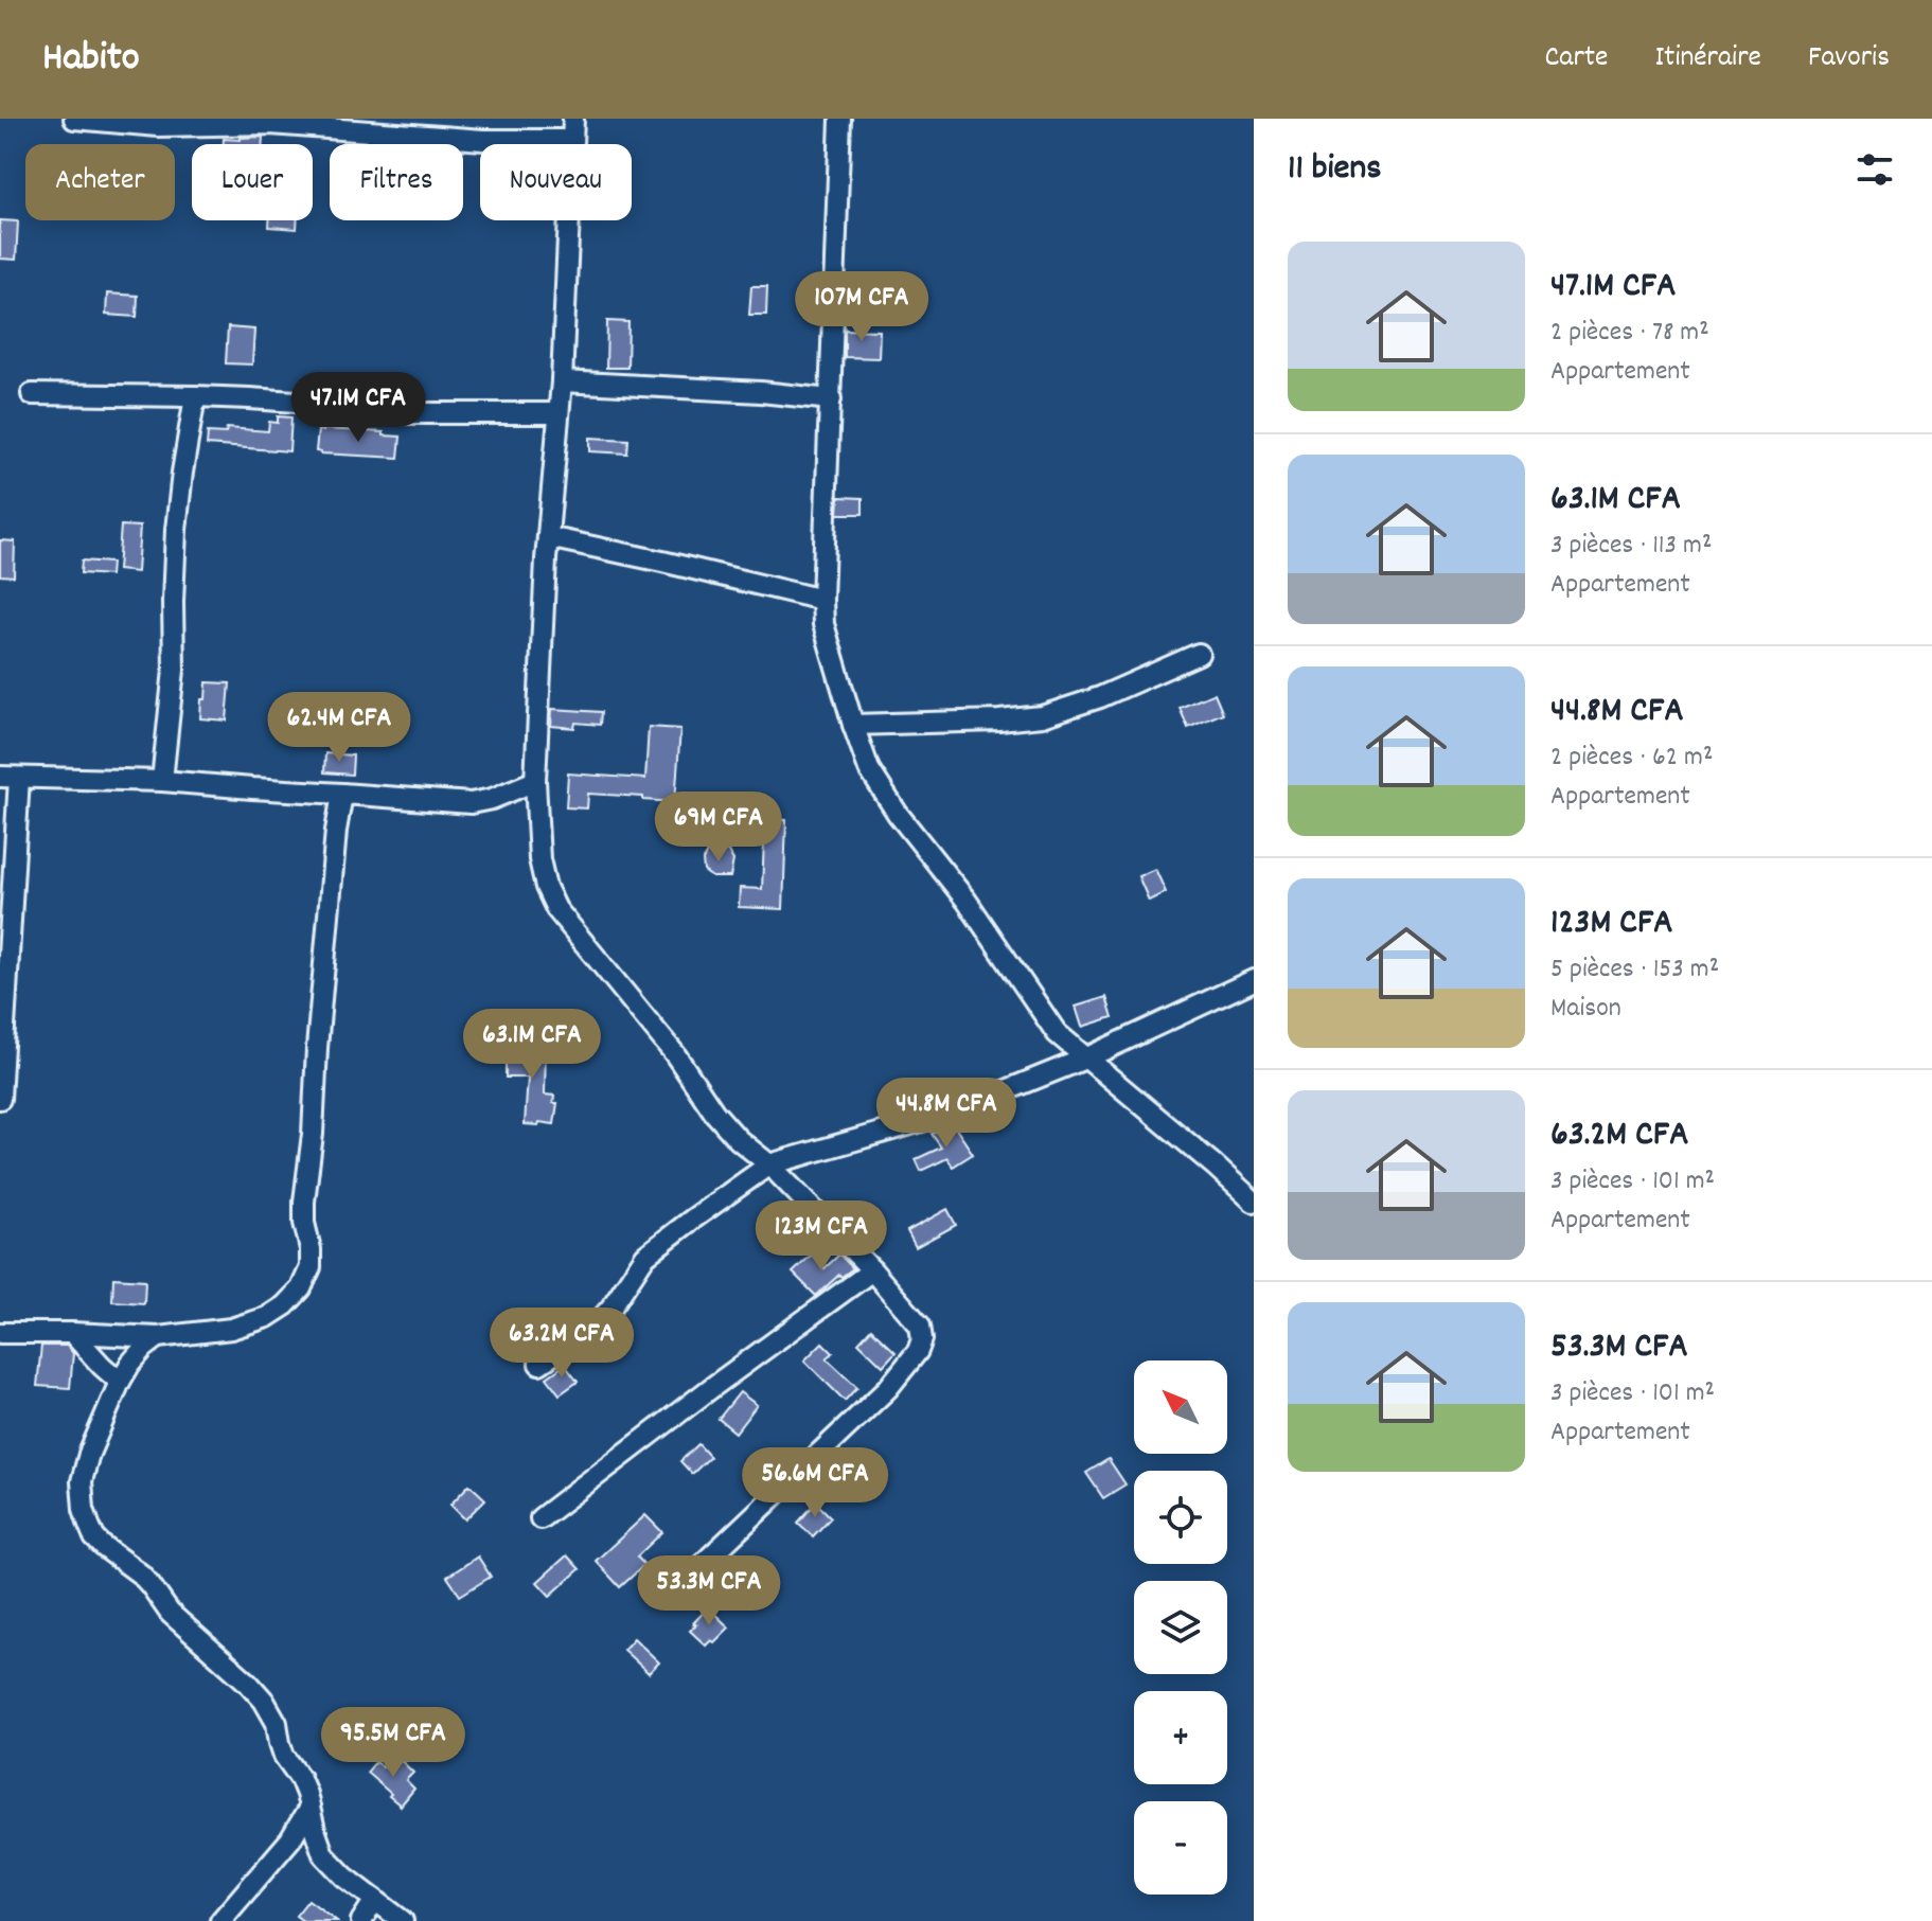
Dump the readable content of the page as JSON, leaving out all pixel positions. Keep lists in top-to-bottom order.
{
  "north": "top left",
  "page": {
    "header": "Habito",
    "nav": ["Carte", "Itinéraire", "Favoris"],
    "heading": "11 biens",
    "chip": [
      "Acheter",
      "Louer",
      "Filtres",
      "Nouveau"
    ],
    "list": [
      {
        "name": "47.1M CFA",
        "note": "2 pièces · 78 m² · Appartement"
      },
      {
        "name": "63.1M CFA",
        "note": "3 pièces · 113 m² · Appartement"
      },
      {
        "name": "44.8M CFA",
        "note": "2 pièces · 62 m² · Appartement"
      },
      {
        "name": "123M CFA",
        "note": "5 pièces · 153 m² · Maison"
      },
      {
        "name": "63.2M CFA",
        "note": "3 pièces · 101 m² · Appartement"
      },
      {
        "name": "53.3M CFA",
        "note": "3 pièces · 101 m² · Appartement"
      }
    ],
    "price": [
      "107M CFA",
      "47.1M CFA",
      "62.4M CFA",
      "69M CFA",
      "63.1M CFA",
      "44.8M CFA",
      "123M CFA",
      "63.2M CFA",
      "56.6M CFA",
      "53.3M CFA",
      "95.5M CFA"
    ],
    "map_buttons": ["+", "−"]
  }
}
